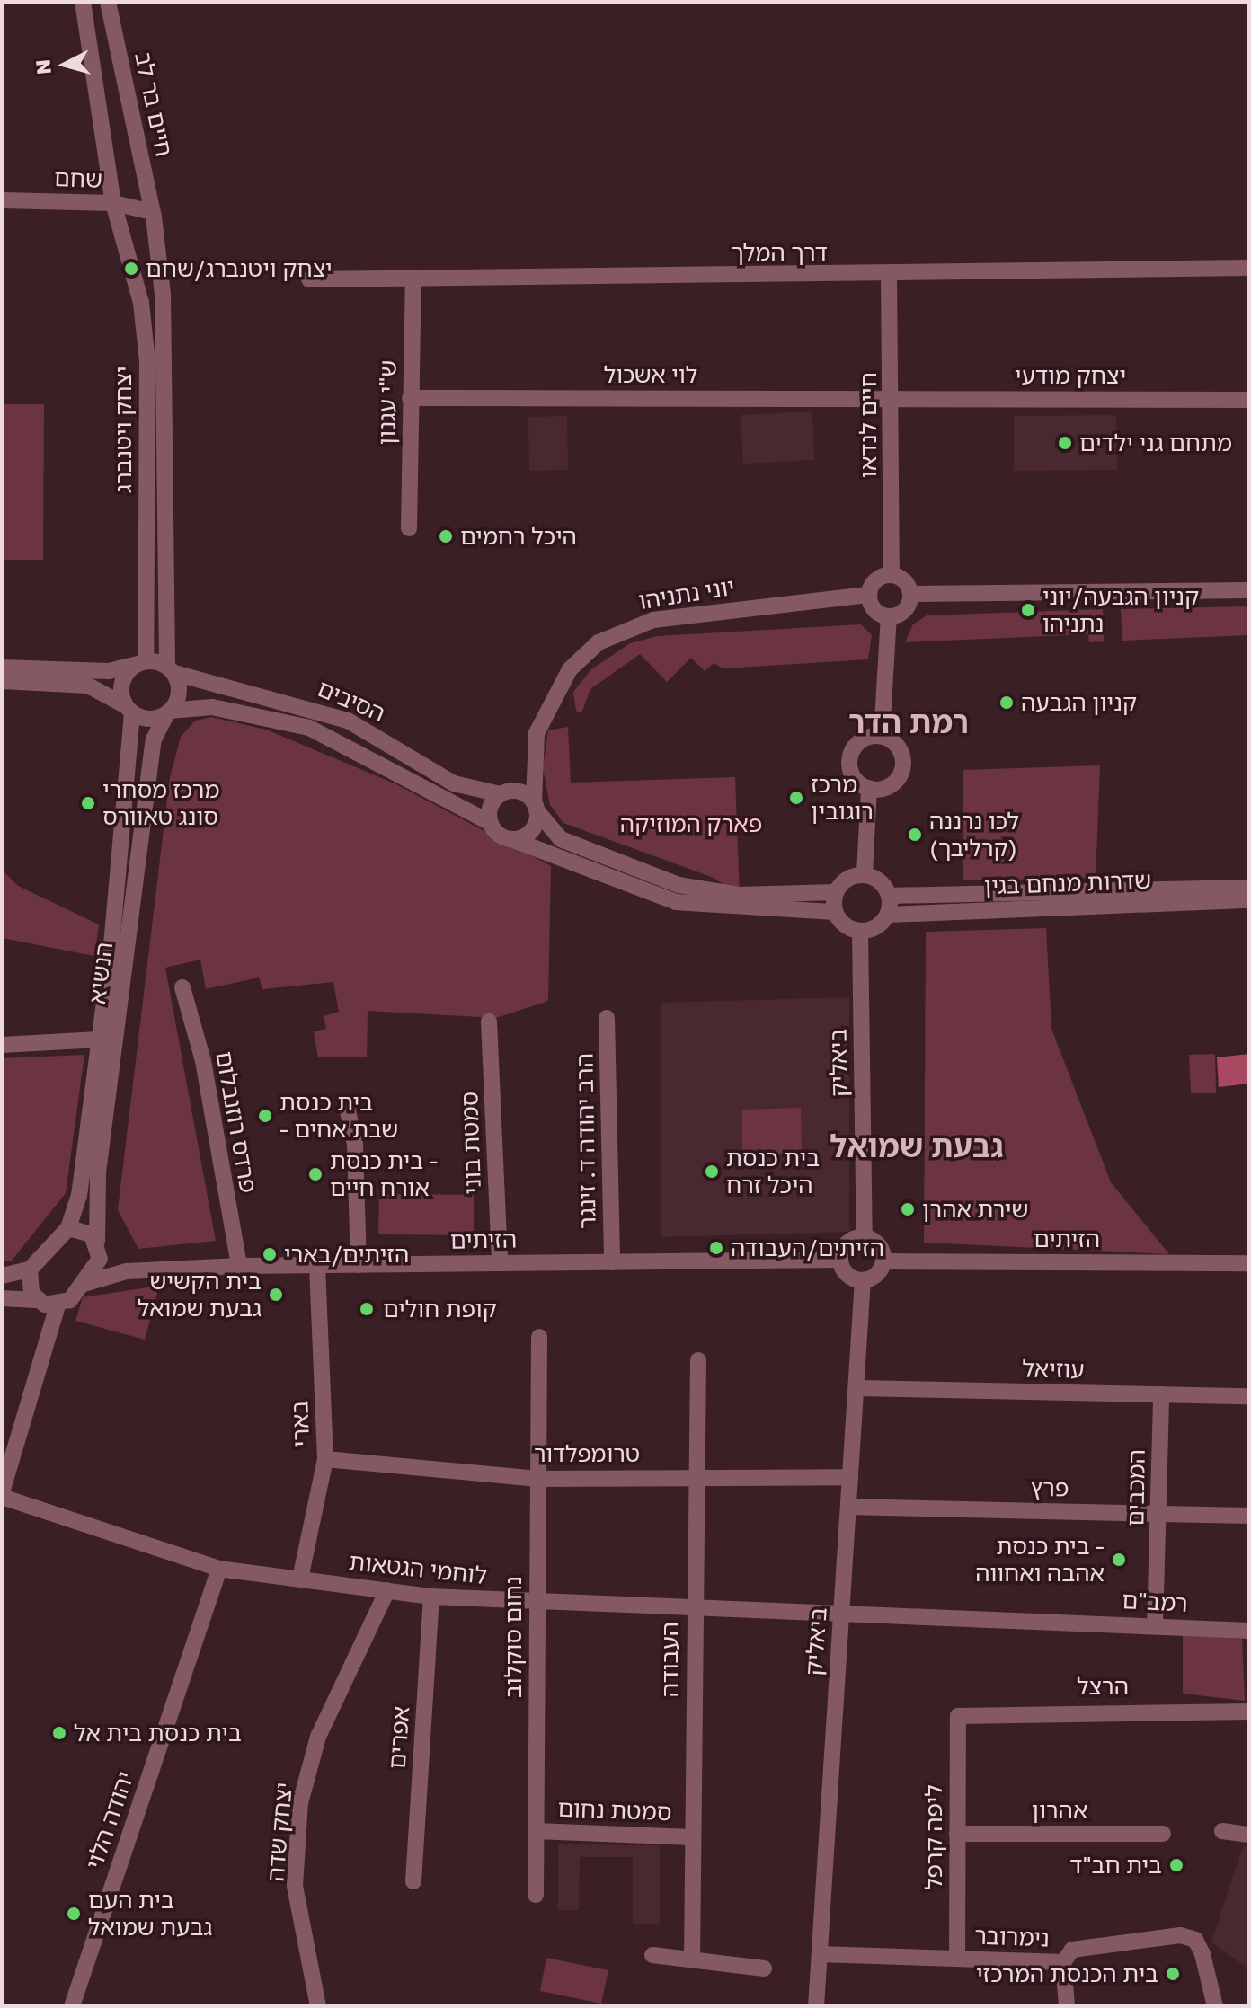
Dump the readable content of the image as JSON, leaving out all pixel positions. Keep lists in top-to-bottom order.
{
  "streets": {
    "street": [
      "חיים בר לב",
      "שחם",
      "דרך המלך",
      "לוי אשכול",
      "יצחק מודעי",
      "ש\"י עגנון",
      "חיים לנדאו",
      "יצחק ויטנברג",
      "יוני נתניהו",
      "הסיבים",
      "שדרות מנחם בגין",
      "הנשיא",
      "ביאליק",
      "פרדס רוזנבלום",
      "הרב יהודה ד. זינגר",
      "סמטת בוני",
      "הזיתים",
      "עוזיאל",
      "בארי",
      "טרומפלדור",
      "פרץ",
      "המכבים",
      "לוחמי הגטאות",
      "רמב\"ם",
      "נחום סוקלוב",
      "העבודה",
      "הרצל",
      "אפרים",
      "סמטת נחום",
      "אהרון",
      "יהודה הלוי",
      "יצחק שדה",
      "ליפה קרפל",
      "נימרובר"
    ]
  },
  "crossings": [
    ["חיים בר לב", "שחם"],
    ["חיים בר לב", "יצחק ויטנברג"],
    ["חיים בר לב", "הסיבים"],
    ["חיים בר לב", "הנשיא"],
    ["שחם", "יצחק ויטנברג"],
    ["דרך המלך", "ש\"י עגנון"],
    ["דרך המלך", "חיים לנדאו"],
    ["לוי אשכול", "יצחק מודעי"],
    ["לוי אשכול", "ש\"י עגנון"],
    ["לוי אשכול", "חיים לנדאו"],
    ["יצחק מודעי", "חיים לנדאו"],
    ["חיים לנדאו", "יוני נתניהו"],
    ["יצחק ויטנברג", "הסיבים"],
    ["יצחק ויטנברג", "הנשיא"],
    ["יוני נתניהו", "הסיבים"],
    ["הסיבים", "הנשיא"],
    ["שדרות מנחם בגין", "ביאליק"],
    ["הנשיא", "הזיתים"],
    ["ביאליק", "הזיתים"],
    ["ביאליק", "עוזיאל"],
    ["ביאליק", "טרומפלדור"],
    ["ביאליק", "פרץ"],
    ["ביאליק", "לוחמי הגטאות"],
    ["ביאליק", "רמב\"ם"],
    ["ביאליק", "נימרובר"],
    ["פרדס רוזנבלום", "הזיתים"],
    ["הרב יהודה ד. זינגר", "הזיתים"],
    ["סמטת בוני", "הזיתים"],
    ["הזיתים", "בארי"],
    ["עוזיאל", "המכבים"],
    ["בארי", "טרומפלדור"],
    ["בארי", "לוחמי הגטאות"],
    ["טרומפלדור", "נחום סוקלוב"],
    ["טרומפלדור", "העבודה"],
    ["פרץ", "המכבים"],
    ["המכבים", "רמב\"ם"],
    ["לוחמי הגטאות", "רמב\"ם"],
    ["לוחמי הגטאות", "נחום סוקלוב"],
    ["לוחמי הגטאות", "העבודה"],
    ["לוחמי הגטאות", "אפרים"],
    ["לוחמי הגטאות", "יהודה הלוי"],
    ["לוחמי הגטאות", "יצחק שדה"],
    ["נחום סוקלוב", "סמטת נחום"],
    ["העבודה", "סמטת נחום"],
    ["הרצל", "ליפה קרפל"],
    ["אהרון", "ליפה קרפל"],
    ["ליפה קרפל", "נימרובר"]
  ],
  "districts": ["רמת הדר", "גבעת שמואל"],
  "parks": ["פארק המוזיקה"],
  "places": [
    "יצחק ויטנברג/שחם",
    "מתחם גני ילדים",
    "היכל רחמים",
    "קניון הגבעה/יוני נתניהו",
    "קניון הגבעה",
    "מרכז רוגובין",
    "מרכז מסחרי סונג טאוורס",
    "לכו נרננה (קרליבך)",
    "בית כנסת - שבת אחים",
    "בית כנסת היכל זרח",
    "בית כנסת - אורח חיים",
    "שירת אהרן",
    "הזיתים/העבודה",
    "הזיתים/בארי",
    "בית הקשיש גבעת שמואל",
    "קופת חולים",
    "בית כנסת - אהבה ואחווה",
    "בית כנסת בית אל",
    "בית חב\"ד",
    "בית העם גבעת שמואל",
    "בית הכנסת המרכזי"
  ],
  "north": "left"
}
